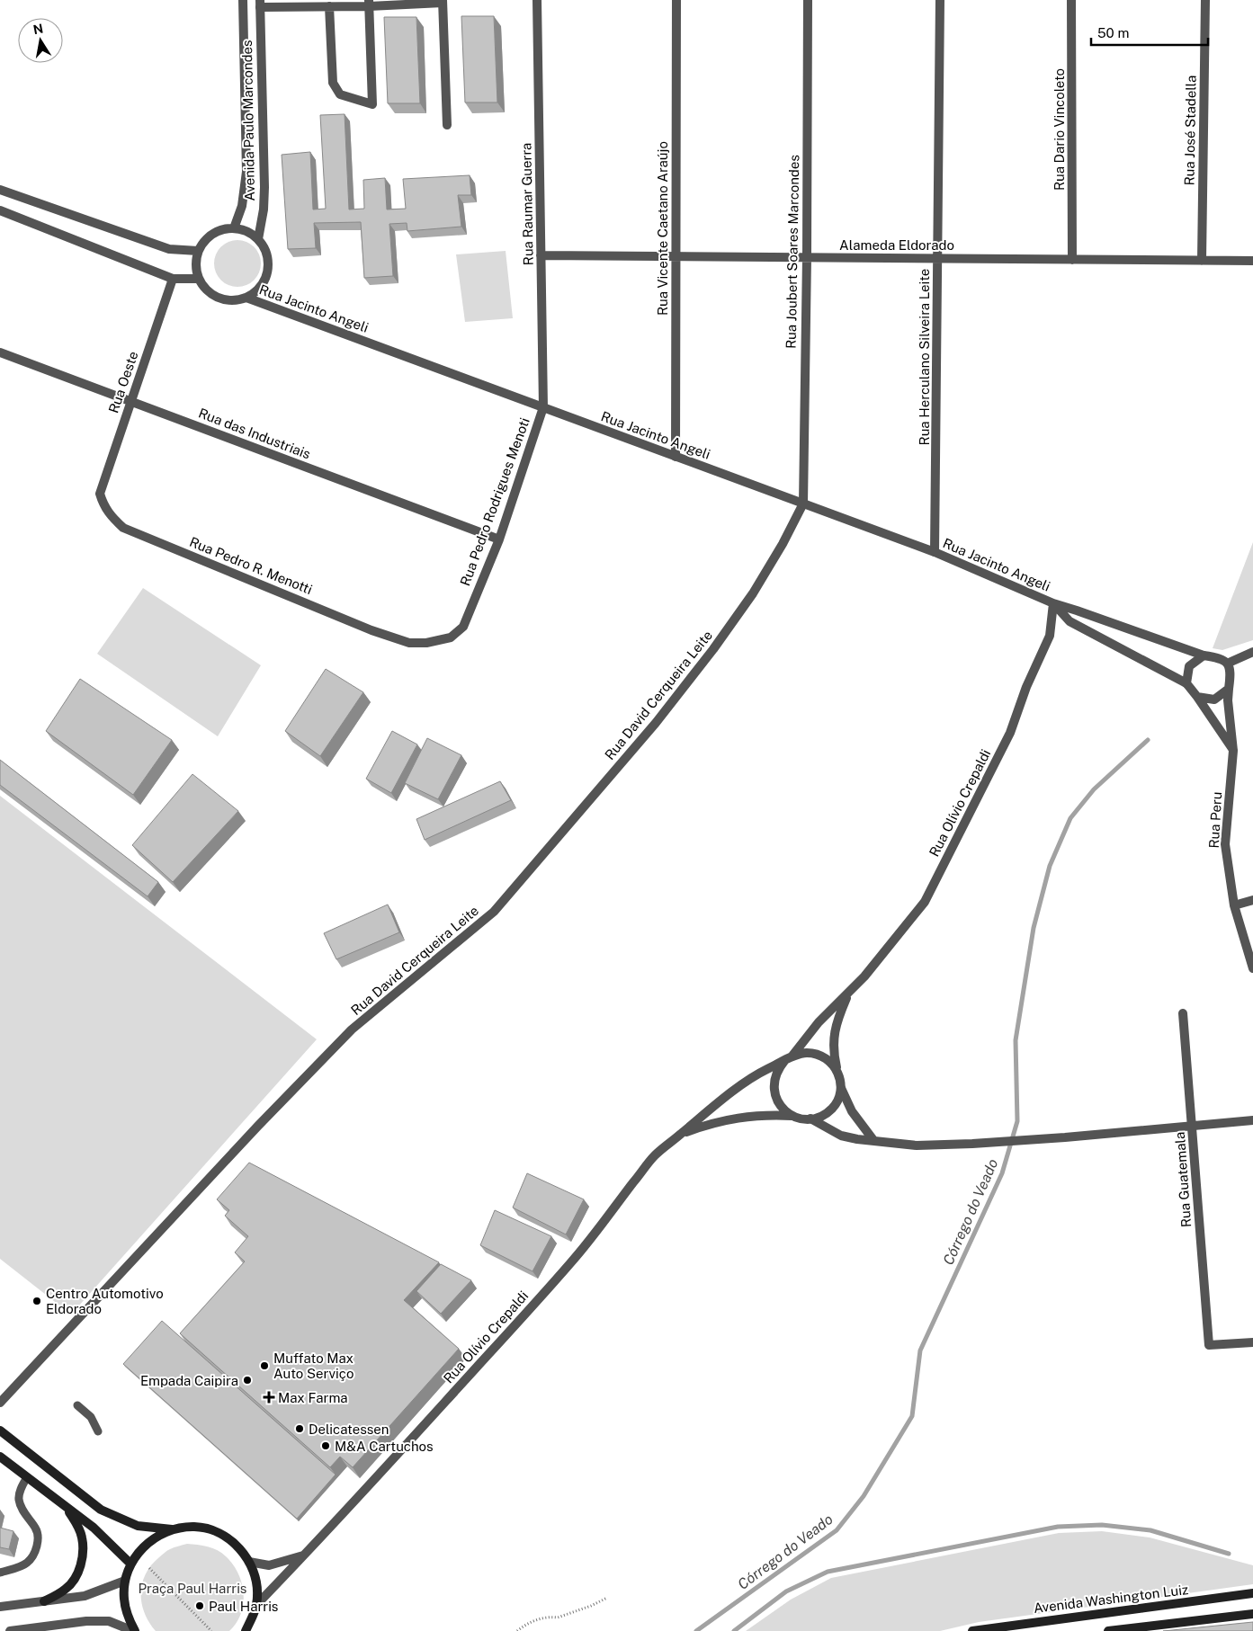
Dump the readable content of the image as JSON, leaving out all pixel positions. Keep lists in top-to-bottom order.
{
  "streets": {
    "main road": ["Avenida Washington Luiz"],
    "street": [
      "Avenida Paulo Marcondes",
      "Rua Dario Vincoleto",
      "Rua José Stadella",
      "Rua Raumar Guerra",
      "Rua Vicente Caetano Araújo",
      "Alameda Eldorado",
      "Rua Joubert Soares Marcondes",
      "Rua Jacinto Angeli",
      "Rua Herculano Silveira Leite",
      "Rua Oeste",
      "Rua das Industriais",
      "Rua Pedro Rodrigues Menoti",
      "Rua Pedro R. Menotti",
      "Rua David Cerqueira Leite",
      "Rua Olívio Crepaldi",
      "Rua Peru",
      "Rua Guatemala"
    ]
  },
  "crossings": [
    ["Avenida Paulo Marcondes", "Rua Jacinto Angeli"],
    ["Rua Dario Vincoleto", "Alameda Eldorado"],
    ["Rua José Stadella", "Alameda Eldorado"],
    ["Rua Raumar Guerra", "Alameda Eldorado"],
    ["Rua Raumar Guerra", "Rua Jacinto Angeli"],
    ["Rua Raumar Guerra", "Rua Pedro Rodrigues Menoti"],
    ["Rua Vicente Caetano Araújo", "Alameda Eldorado"],
    ["Rua Vicente Caetano Araújo", "Rua Jacinto Angeli"],
    ["Alameda Eldorado", "Rua Joubert Soares Marcondes"],
    ["Alameda Eldorado", "Rua Herculano Silveira Leite"],
    ["Rua Joubert Soares Marcondes", "Rua Jacinto Angeli"],
    ["Rua Joubert Soares Marcondes", "Rua David Cerqueira Leite"],
    ["Rua Jacinto Angeli", "Rua Herculano Silveira Leite"],
    ["Rua Jacinto Angeli", "Rua Pedro Rodrigues Menoti"],
    ["Rua Jacinto Angeli", "Rua David Cerqueira Leite"],
    ["Rua Jacinto Angeli", "Rua Olívio Crepaldi"],
    ["Rua Jacinto Angeli", "Rua Peru"],
    ["Rua Oeste", "Rua das Industriais"],
    ["Rua Oeste", "Rua Pedro R. Menotti"],
    ["Rua das Industriais", "Rua Pedro Rodrigues Menoti"],
    ["Rua Pedro Rodrigues Menoti", "Rua Pedro R. Menotti"]
  ],
  "water": ["Córrego do Veado"],
  "parks": ["Praça Paul Harris"],
  "places": {
    "other": [
      "Centro Automotivo Eldorado",
      "Muffato Max Auto Serviço",
      "Empada Caipira",
      "Delicatessen",
      "M&A Cartuchos",
      "Paul Harris"
    ],
    "health": ["Max Farma"]
  },
  "scale_bar": "50 m",
  "north": "top"
}
